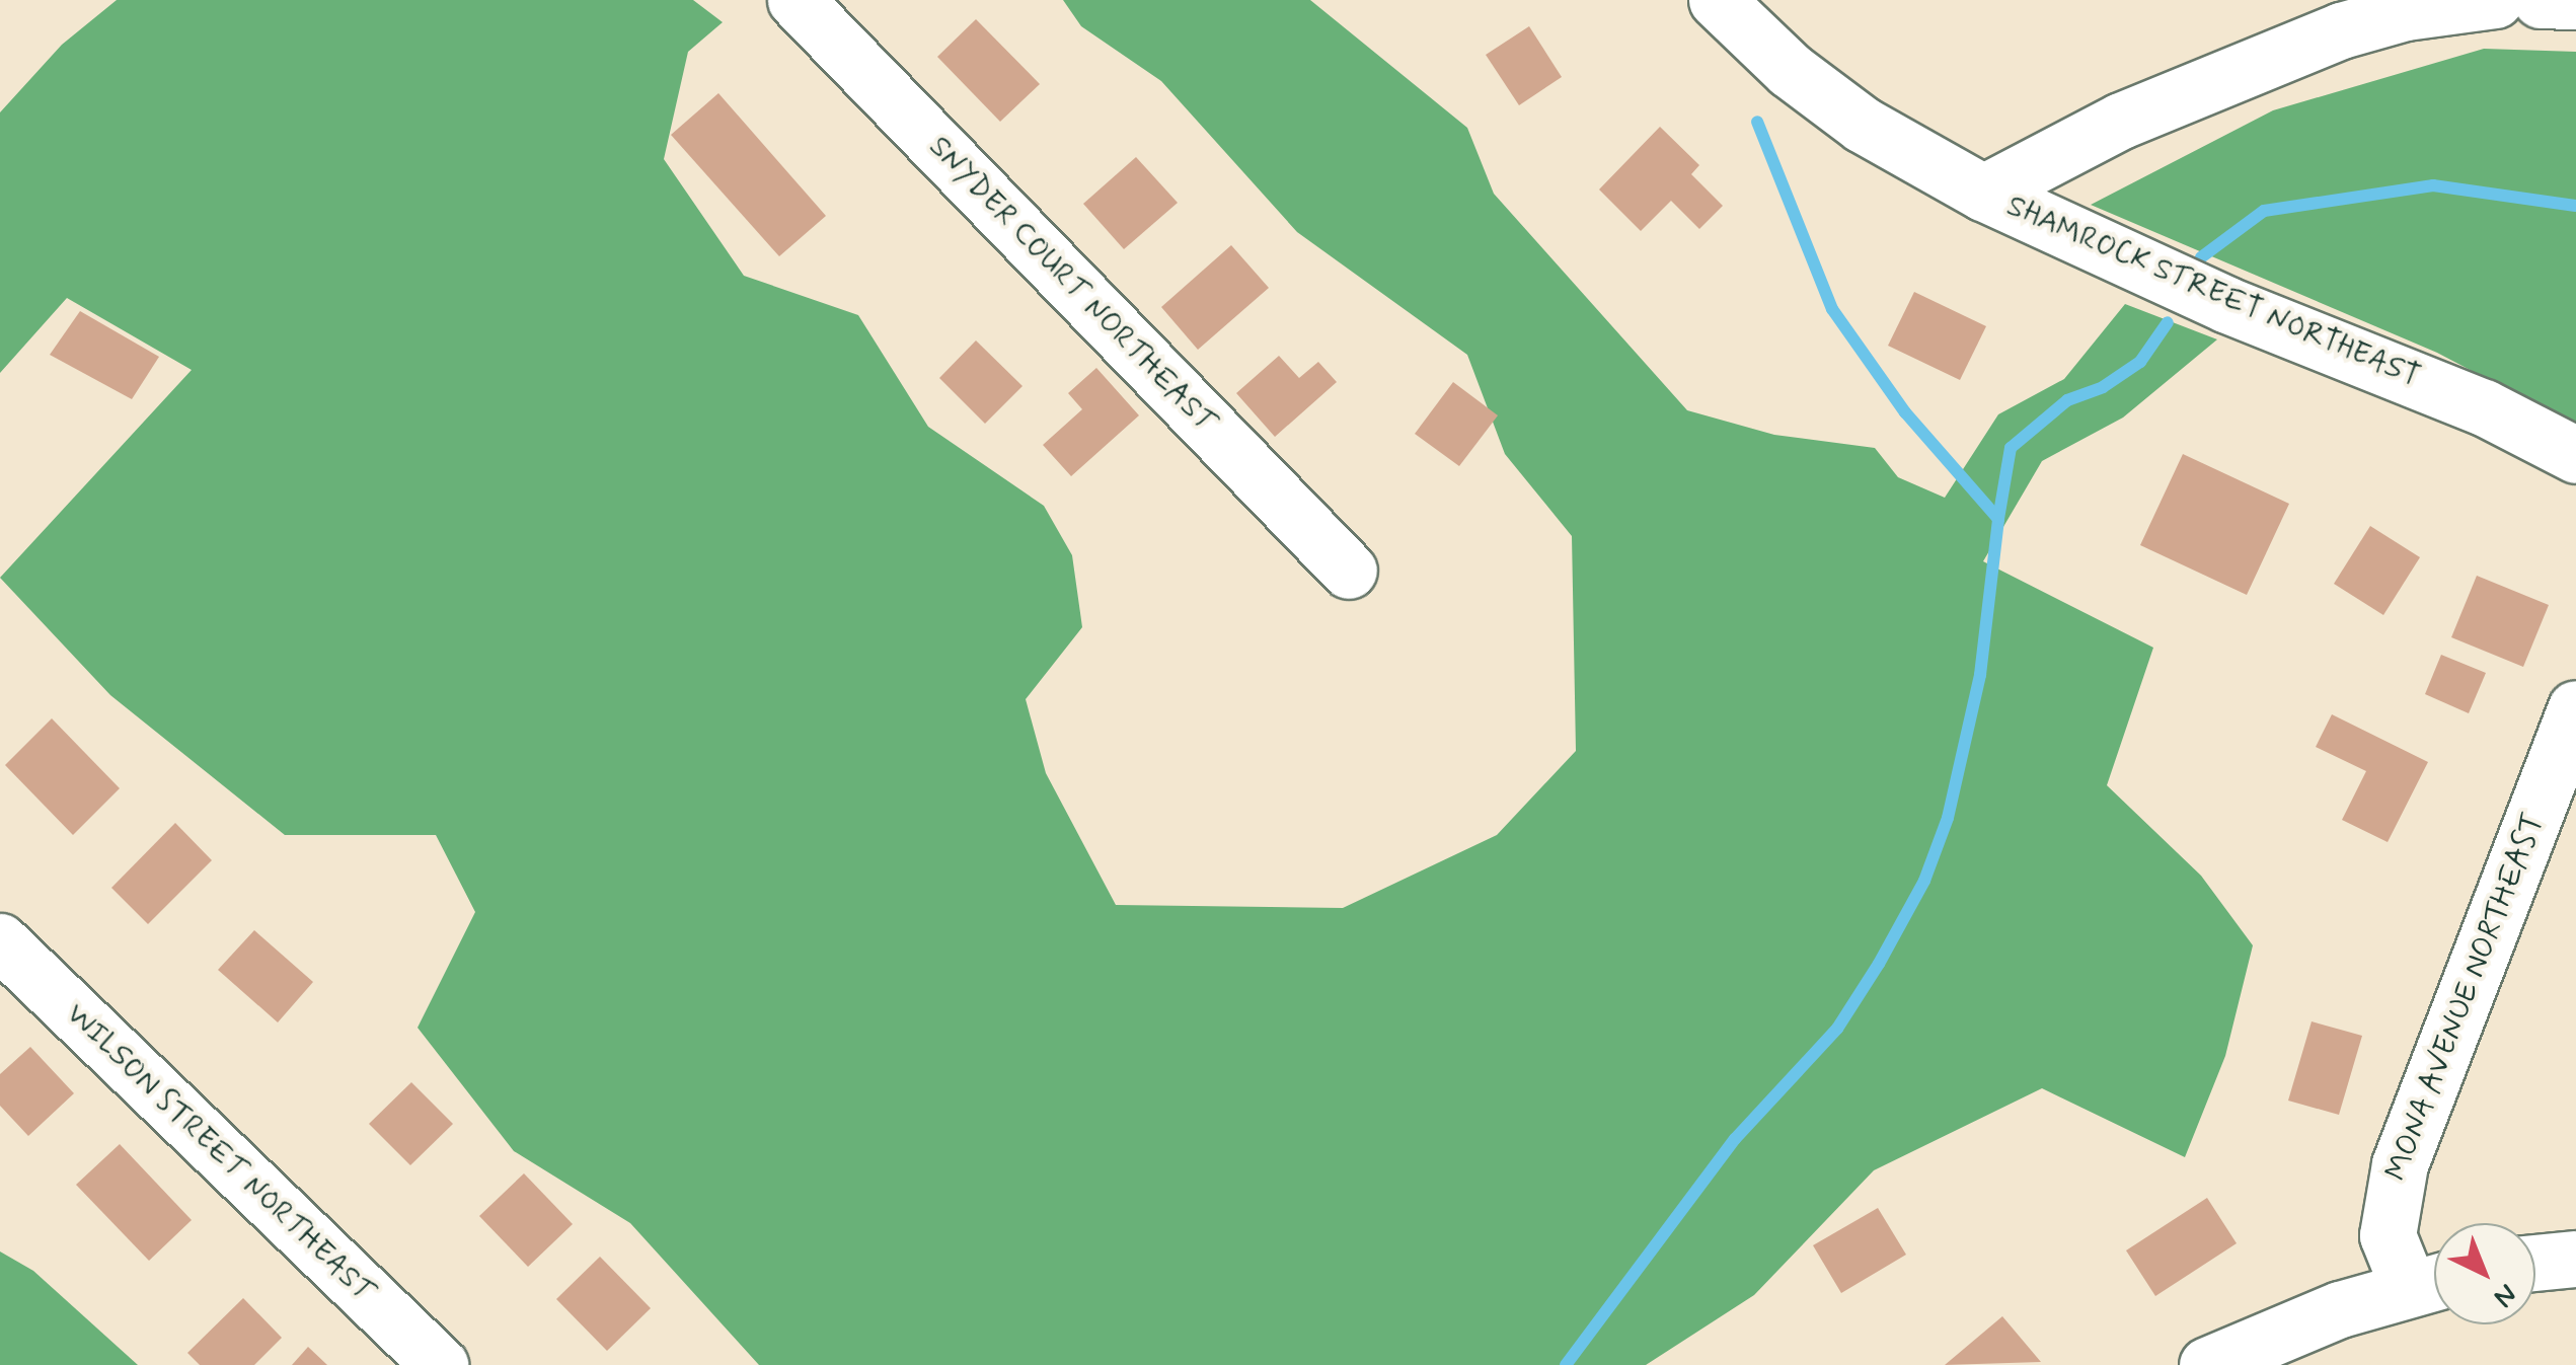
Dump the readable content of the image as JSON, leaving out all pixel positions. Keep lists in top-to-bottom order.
{
  "streets": {
    "street": [
      "SNYDER COURT NORTHEAST",
      "SHAMROCK STREET NORTHEAST",
      "MONA AVENUE NORTHEAST",
      "WILSON STREET NORTHEAST"
    ]
  },
  "north": "bottom right"
}
